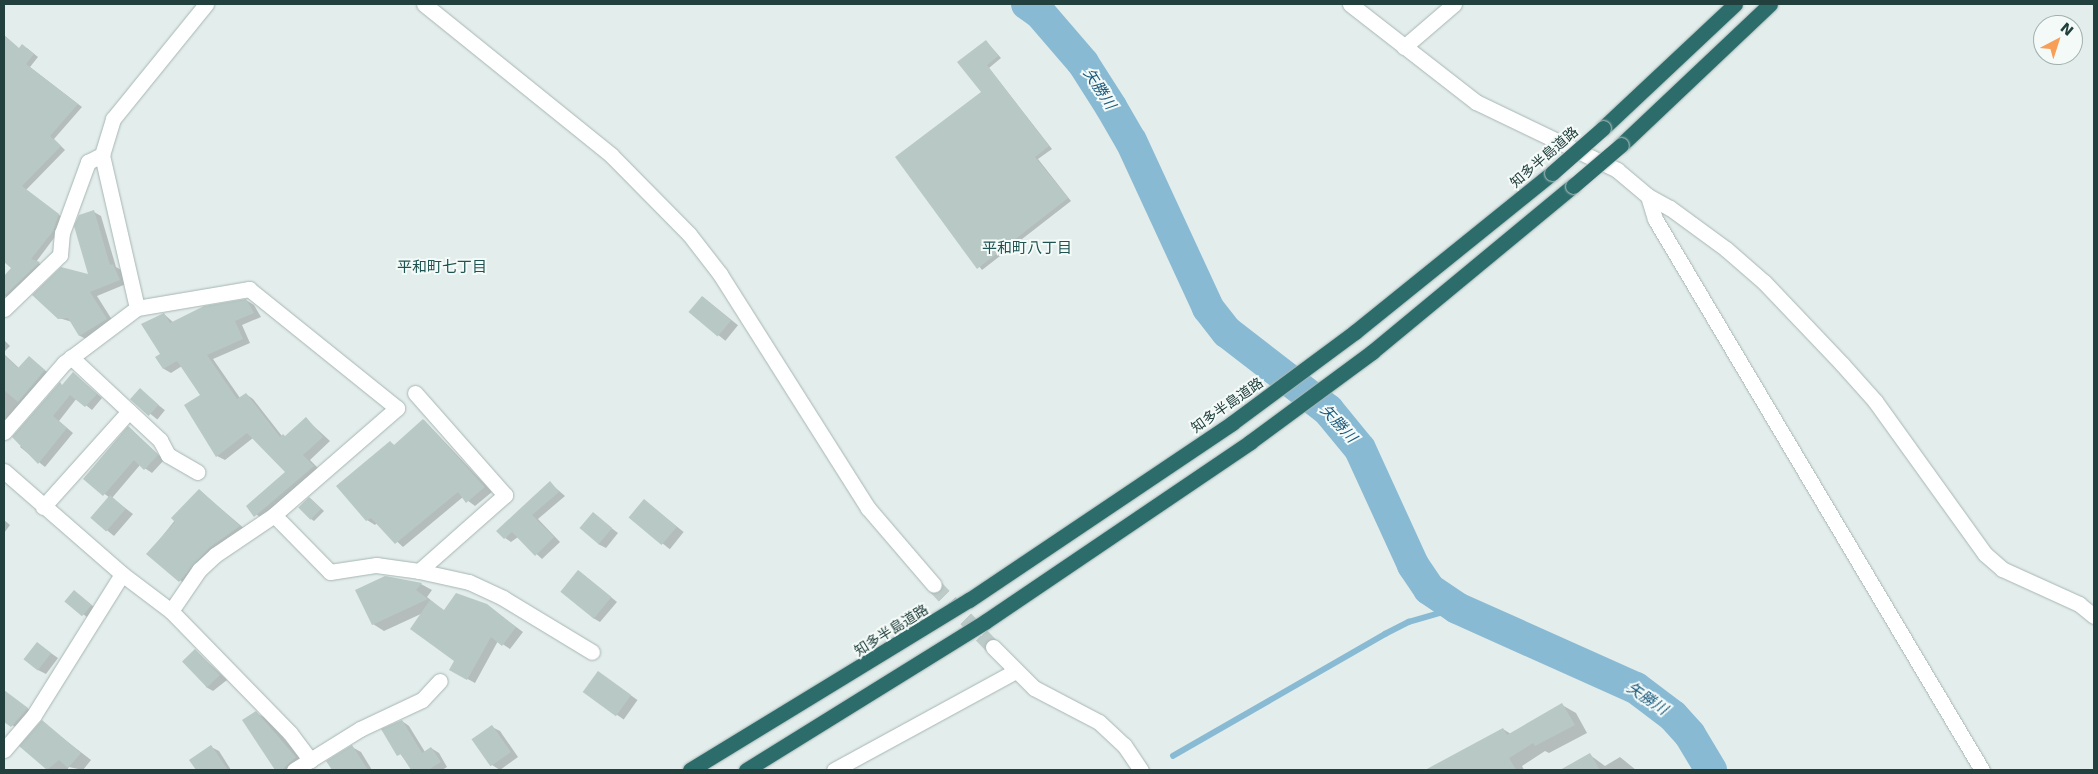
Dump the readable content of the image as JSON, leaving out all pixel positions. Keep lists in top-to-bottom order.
{
  "streets": {
    "highway": ["知多半島道路"]
  },
  "districts": ["平和町八丁目", "平和町七丁目"],
  "water": ["矢勝川"],
  "north": "top right"
}
